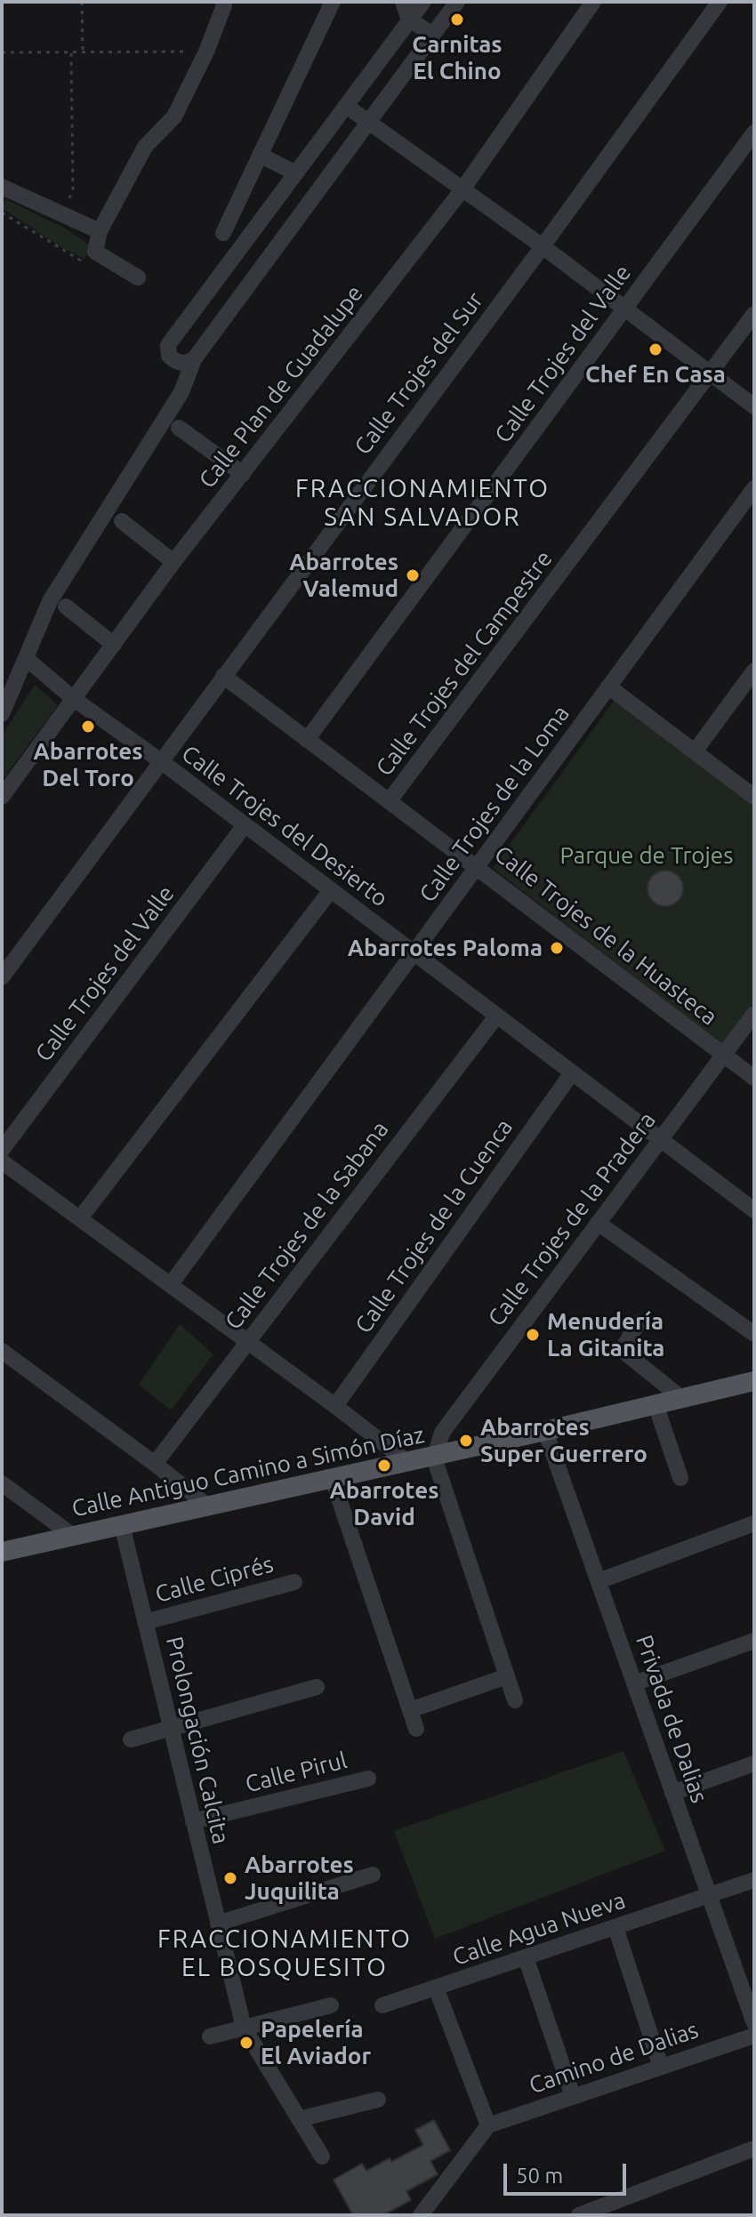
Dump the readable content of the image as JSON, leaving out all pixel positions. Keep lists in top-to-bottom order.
{
  "streets": {
    "main road": ["Calle Antiguo Camino a Simón Díaz"],
    "street": [
      "Calle Trojes del Valle",
      "Calle Trojes del Sur",
      "Calle Plan de Guadalupe",
      "Calle Trojes del Campestre",
      "Calle Trojes de la Loma",
      "Calle Trojes del Desierto",
      "Calle Trojes de la Huasteca",
      "Calle Trojes de la Pradera",
      "Calle Trojes de la Sabana",
      "Calle Trojes de la Cuenca",
      "Calle Ciprés",
      "Privada de Dalias",
      "Prolongación Calcita",
      "Calle Pirul",
      "Calle Agua Nueva",
      "Camino de Dalias"
    ]
  },
  "crossings": [
    ["Calle Trojes del Valle", "Calle Trojes del Desierto"],
    ["Calle Trojes del Valle", "Calle Trojes de la Huasteca"],
    ["Calle Trojes del Sur", "Calle Trojes del Desierto"],
    ["Calle Trojes del Sur", "Calle Trojes de la Huasteca"],
    ["Calle Plan de Guadalupe", "Calle Trojes del Desierto"],
    ["Calle Trojes del Campestre", "Calle Trojes de la Huasteca"],
    ["Calle Trojes de la Loma", "Calle Trojes del Desierto"],
    ["Calle Trojes de la Loma", "Calle Trojes de la Huasteca"],
    ["Calle Trojes del Desierto", "Calle Trojes de la Pradera"],
    ["Calle Trojes del Desierto", "Calle Trojes de la Sabana"],
    ["Calle Trojes del Desierto", "Calle Trojes de la Cuenca"],
    ["Calle Trojes de la Huasteca", "Calle Trojes de la Pradera"],
    ["Calle Trojes de la Pradera", "Calle Antiguo Camino a Simón Díaz"],
    ["Calle Antiguo Camino a Simón Díaz", "Privada de Dalias"],
    ["Calle Antiguo Camino a Simón Díaz", "Prolongación Calcita"],
    ["Calle Ciprés", "Prolongación Calcita"],
    ["Privada de Dalias", "Calle Agua Nueva"],
    ["Prolongación Calcita", "Calle Pirul"]
  ],
  "districts": ["FRACCIONAMIENTO SAN SALVADOR", "FRACCIONAMIENTO EL BOSQUESITO"],
  "parks": ["Parque de Trojes"],
  "places": [
    "Carnitas El Chino",
    "Chef En Casa",
    "Abarrotes Valemud",
    "Abarrotes Del Toro",
    "Abarrotes Paloma",
    "Menudería La Gitanita",
    "Abarrotes Super Guerrero",
    "Abarrotes David",
    "Abarrotes Juquilita",
    "Papelería El Aviador"
  ],
  "scale_bar": "50 m"
}
